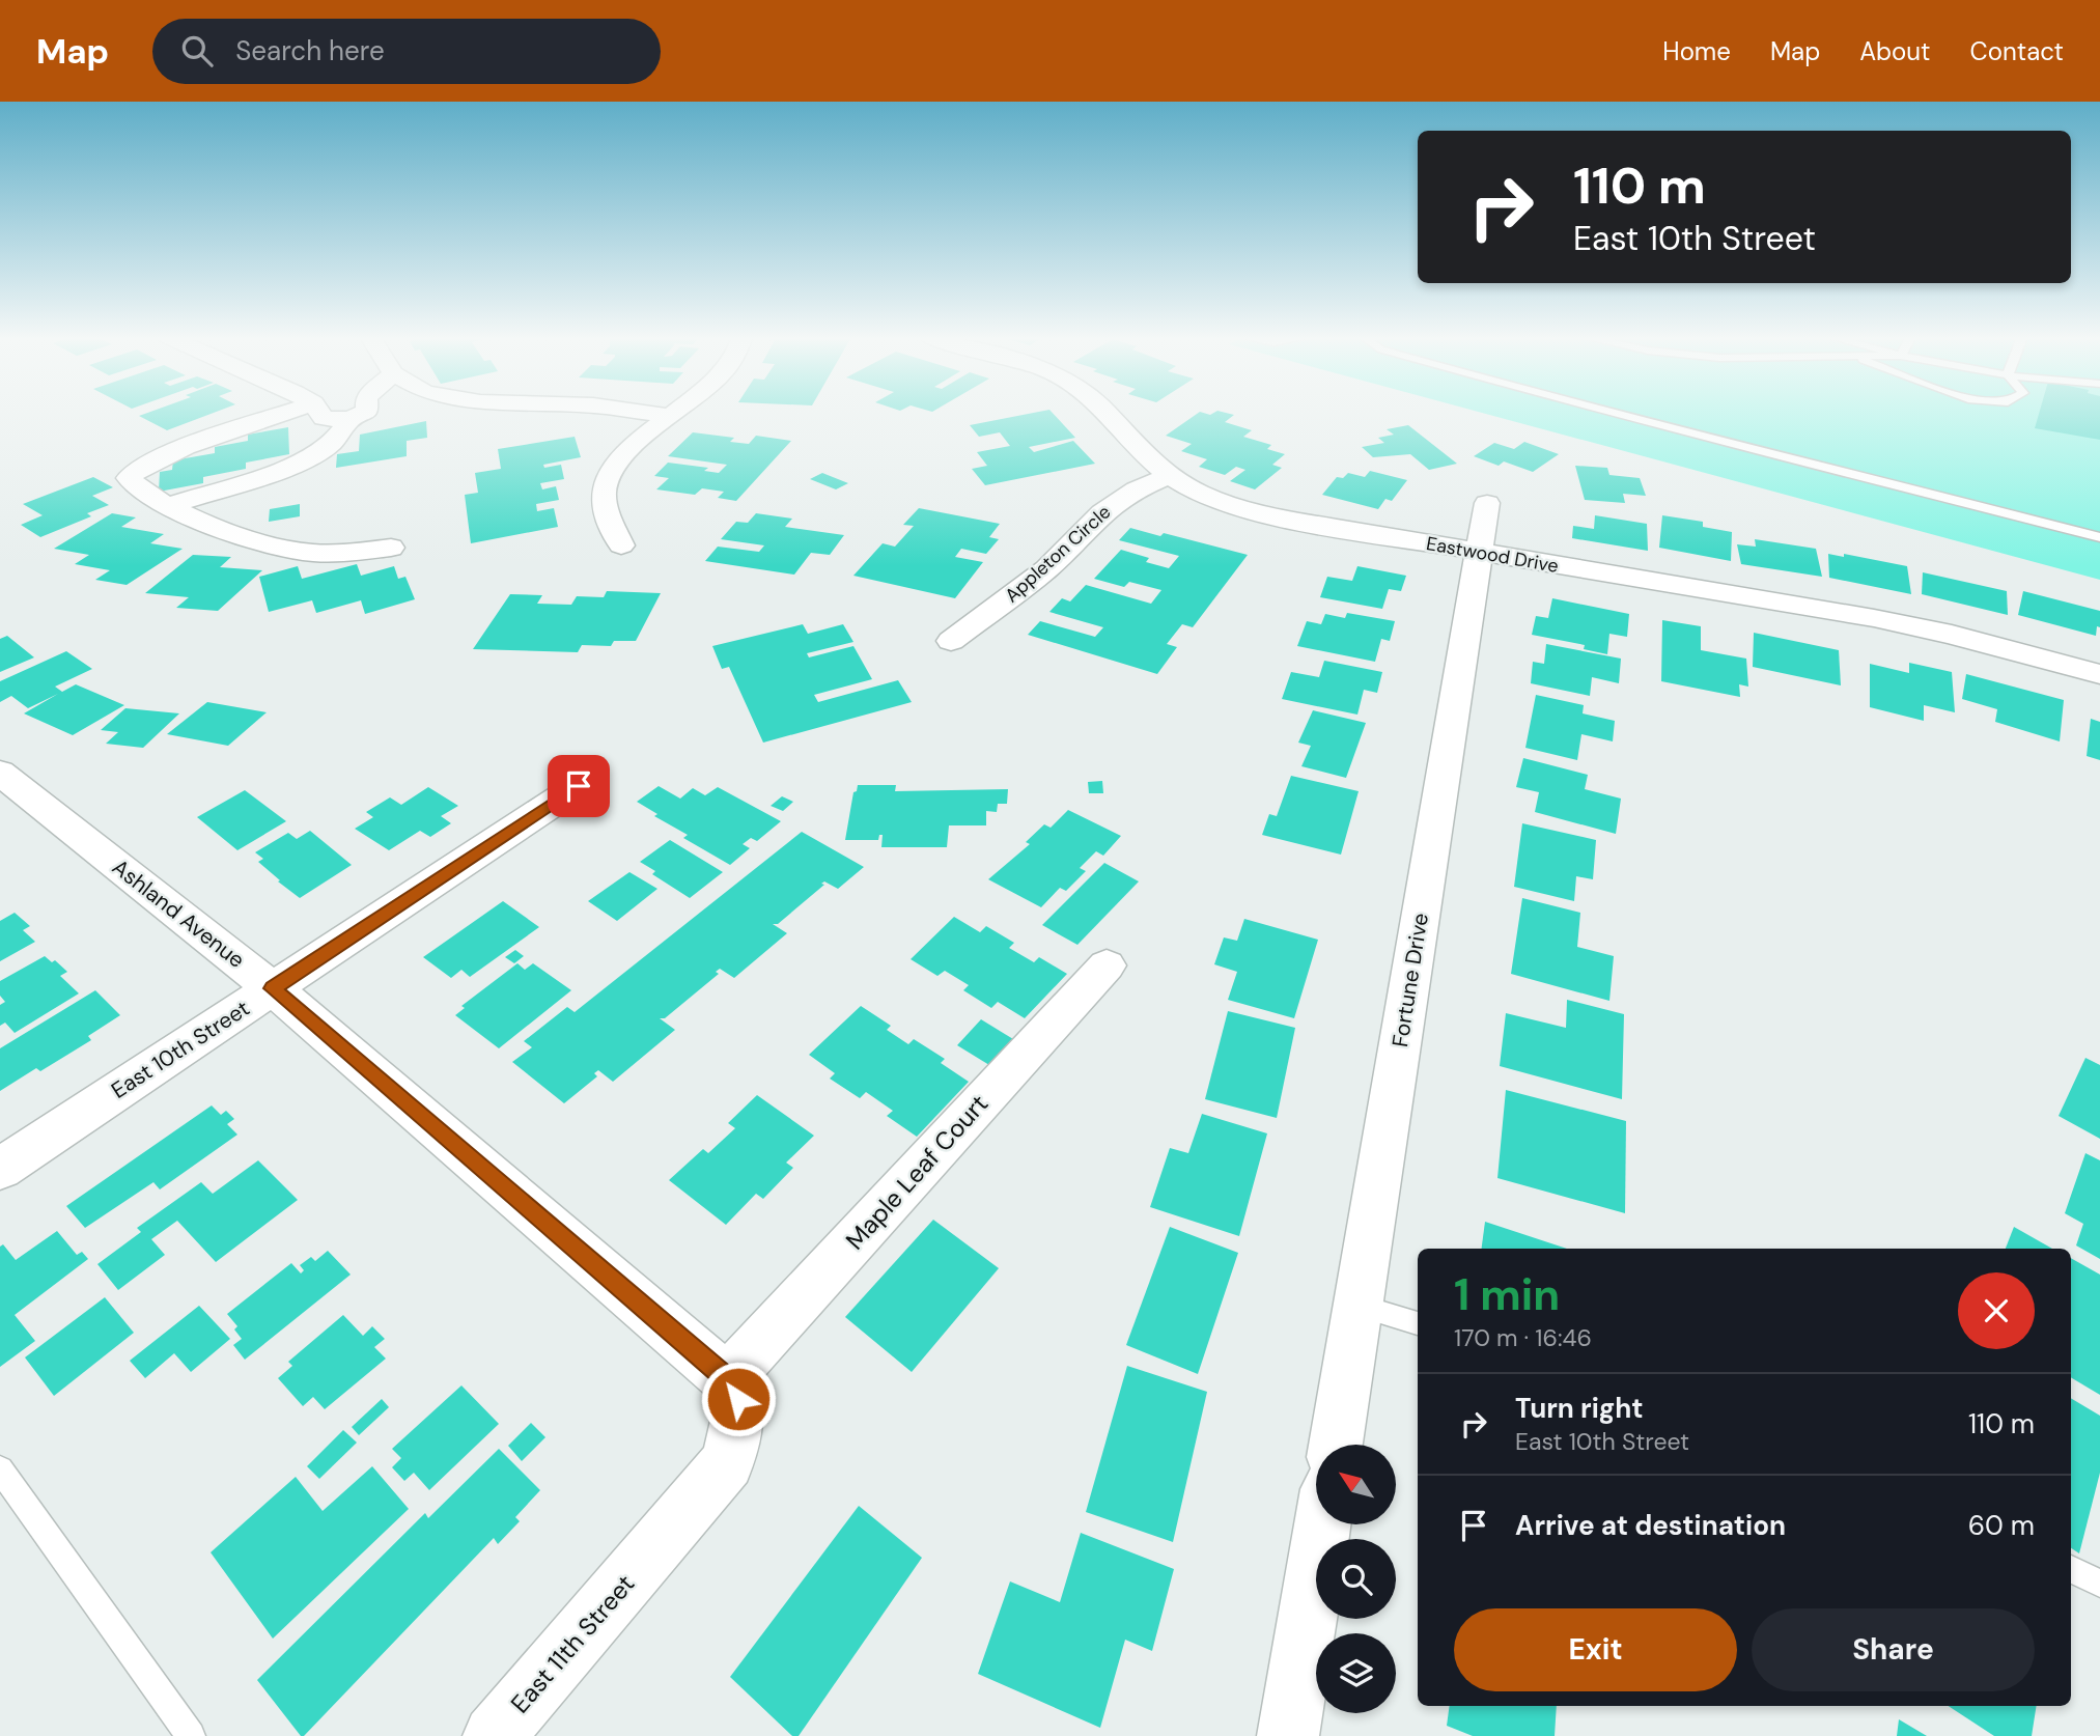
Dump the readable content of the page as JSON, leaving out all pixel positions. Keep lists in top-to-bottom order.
{
  "streets": {
    "street": [
      "Appleton Circle",
      "Eastwood Drive",
      "Ashland Avenue",
      "Fortune Drive",
      "East 10th Street",
      "Maple Leaf Court",
      "East 11th Street"
    ]
  },
  "crossings": [
    ["Appleton Circle", "Eastwood Drive"],
    ["Eastwood Drive", "Fortune Drive"],
    ["Ashland Avenue", "East 10th Street"],
    ["Ashland Avenue", "Maple Leaf Court"],
    ["Ashland Avenue", "East 11th Street"],
    ["Maple Leaf Court", "East 11th Street"]
  ],
  "north": "top left",
  "page": {
    "header": "Map",
    "search": "Search here",
    "nav": [
      "Home",
      "Map",
      "About",
      "Contact"
    ],
    "turn": ["110 m", "East 10th Street"],
    "heading": ["1 min", "170 m · 16:46"],
    "list": [
      {
        "name": "Turn right",
        "note": "East 10th Street",
        "value": "110 m"
      },
      {
        "name": "Arrive at destination",
        "value": "60 m"
      }
    ],
    "buttons": ["Exit", "Share"]
  }
}
